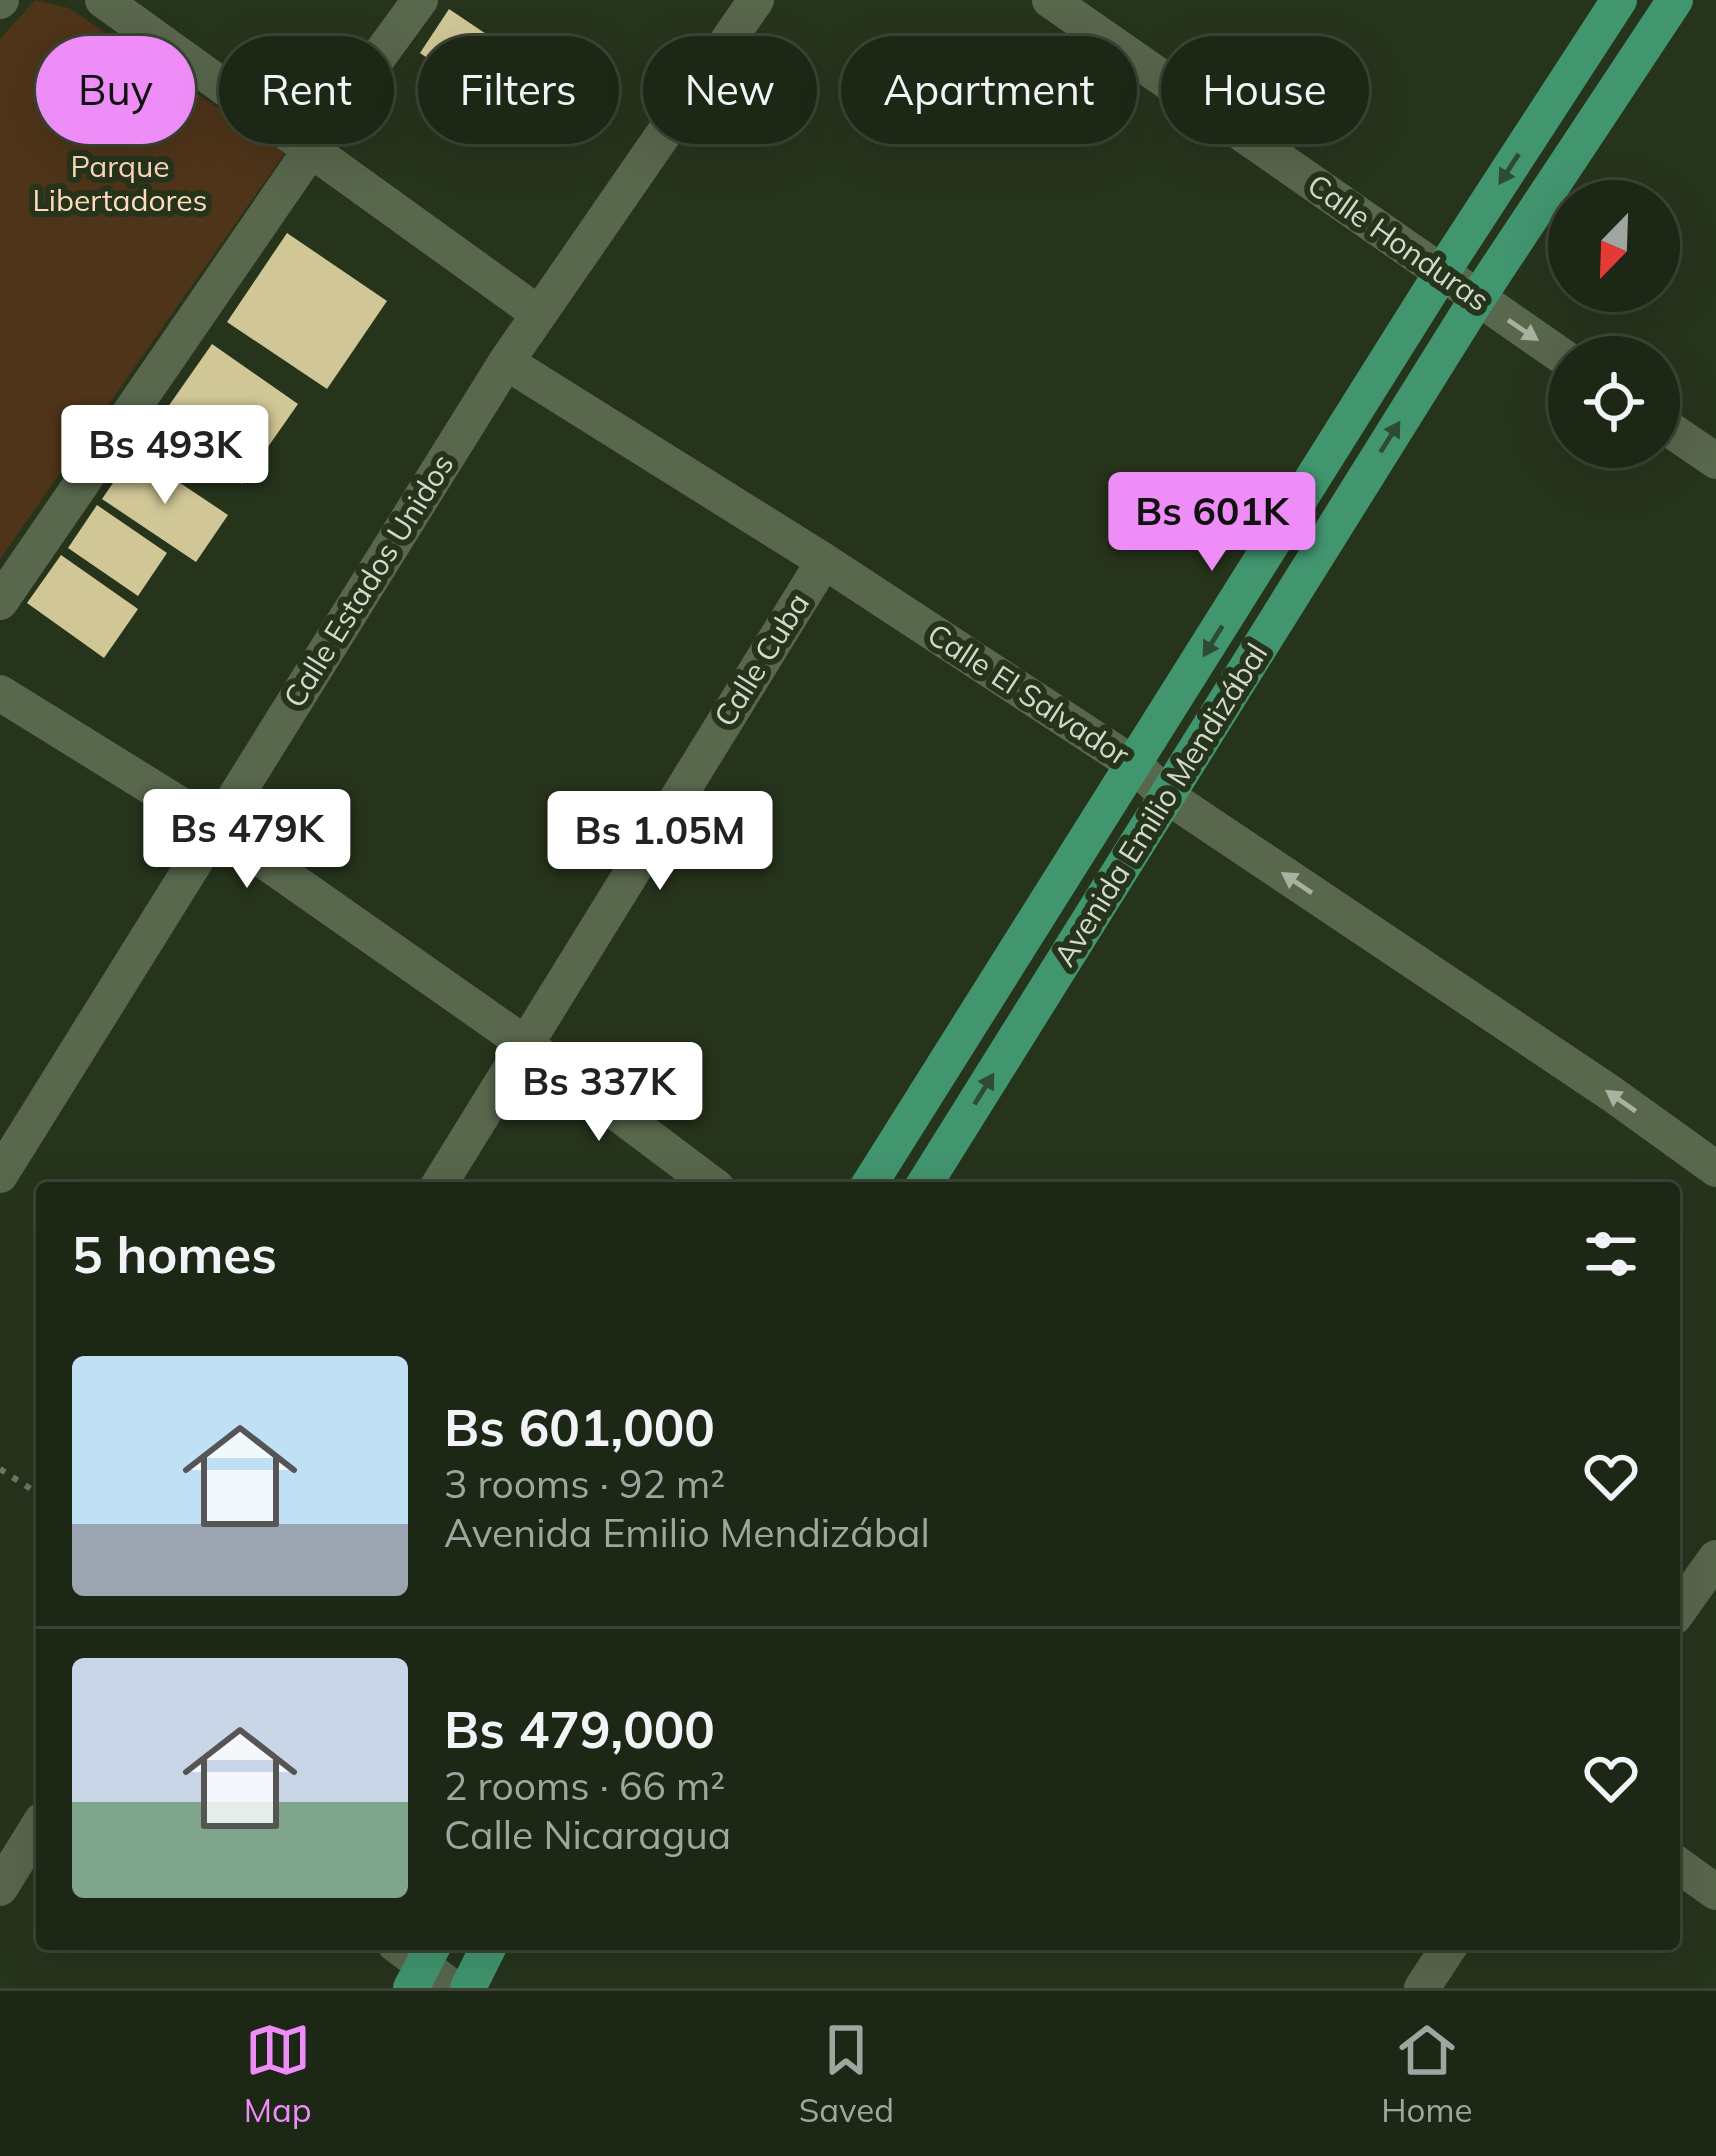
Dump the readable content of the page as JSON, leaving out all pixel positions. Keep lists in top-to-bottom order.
{
  "streets": {
    "main road": ["Avenida Emilio Mendizábal"],
    "street": [
      "Calle Honduras",
      "Calle Estados Unidos",
      "Calle Cuba",
      "Calle El Salvador"
    ]
  },
  "crossings": [
    ["Calle Honduras", "Avenida Emilio Mendizábal"],
    ["Calle Estados Unidos", "Calle El Salvador"],
    ["Calle Cuba", "Calle El Salvador"],
    ["Calle El Salvador", "Avenida Emilio Mendizábal"]
  ],
  "one_way": ["Calle El Salvador"],
  "parks": ["Parque Libertadores"],
  "north": "bottom left",
  "page": {
    "chip": [
      "Buy",
      "Rent",
      "Filters",
      "New",
      "Apartment",
      "House"
    ],
    "price": [
      "Bs 493K",
      "Bs 601K",
      "Bs 479K",
      "Bs 1.05M",
      "Bs 337K"
    ],
    "heading": "5 homes",
    "list": [
      {
        "name": "Bs 601,000",
        "note": "3 rooms · 92 m² · Avenida Emilio Mendizábal"
      },
      {
        "name": "Bs 479,000",
        "note": "2 rooms · 66 m² · Calle Nicaragua"
      }
    ],
    "tabs": ["Map", "Saved", "Home"]
  }
}
